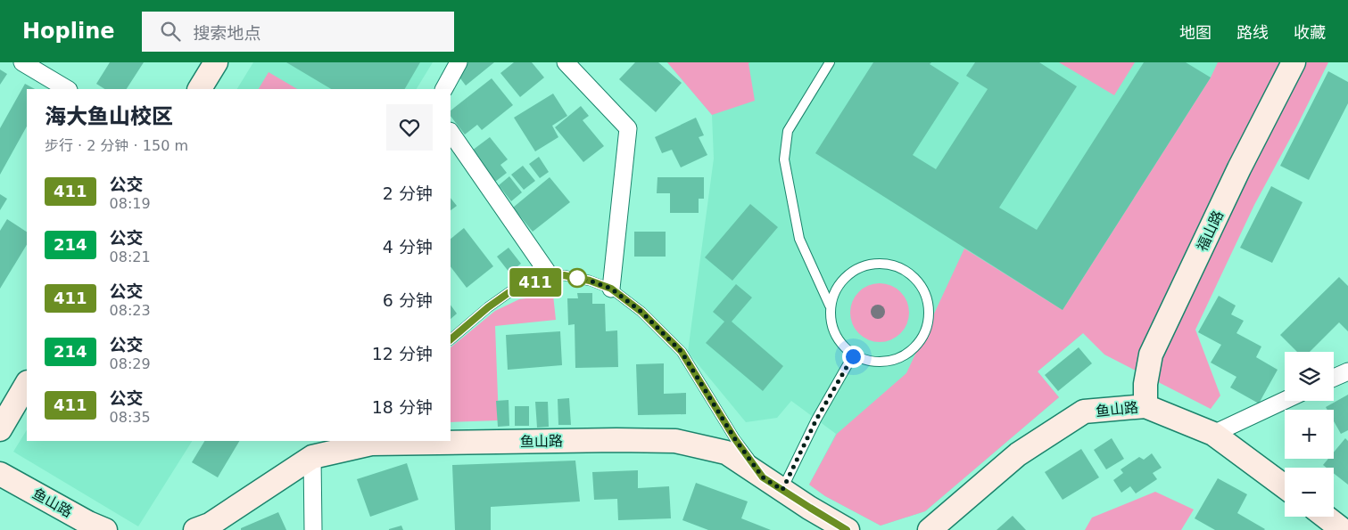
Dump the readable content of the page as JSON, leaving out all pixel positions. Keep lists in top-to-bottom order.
{
  "streets": {
    "main road": ["福山路", "鱼山路"]
  },
  "crossings": [
    ["福山路", "鱼山路"]
  ],
  "lines": ["bus line 411"],
  "page": {
    "header": "Hopline",
    "search": "搜索地点",
    "nav": ["地图", "路线", "收藏"],
    "on_map": "411",
    "heading": ["海大鱼山校区", "步行 · 2 分钟 · 150 m"],
    "list": [
      {
        "mark": "411",
        "name": "公交",
        "note": "08:19",
        "value": "2 分钟"
      },
      {
        "mark": "214",
        "name": "公交",
        "note": "08:21",
        "value": "4 分钟"
      },
      {
        "mark": "411",
        "name": "公交",
        "note": "08:23",
        "value": "6 分钟"
      },
      {
        "mark": "214",
        "name": "公交",
        "note": "08:29",
        "value": "12 分钟"
      },
      {
        "mark": "411",
        "name": "公交",
        "note": "08:35",
        "value": "18 分钟"
      }
    ],
    "map_buttons": ["+", "−"]
  }
}
